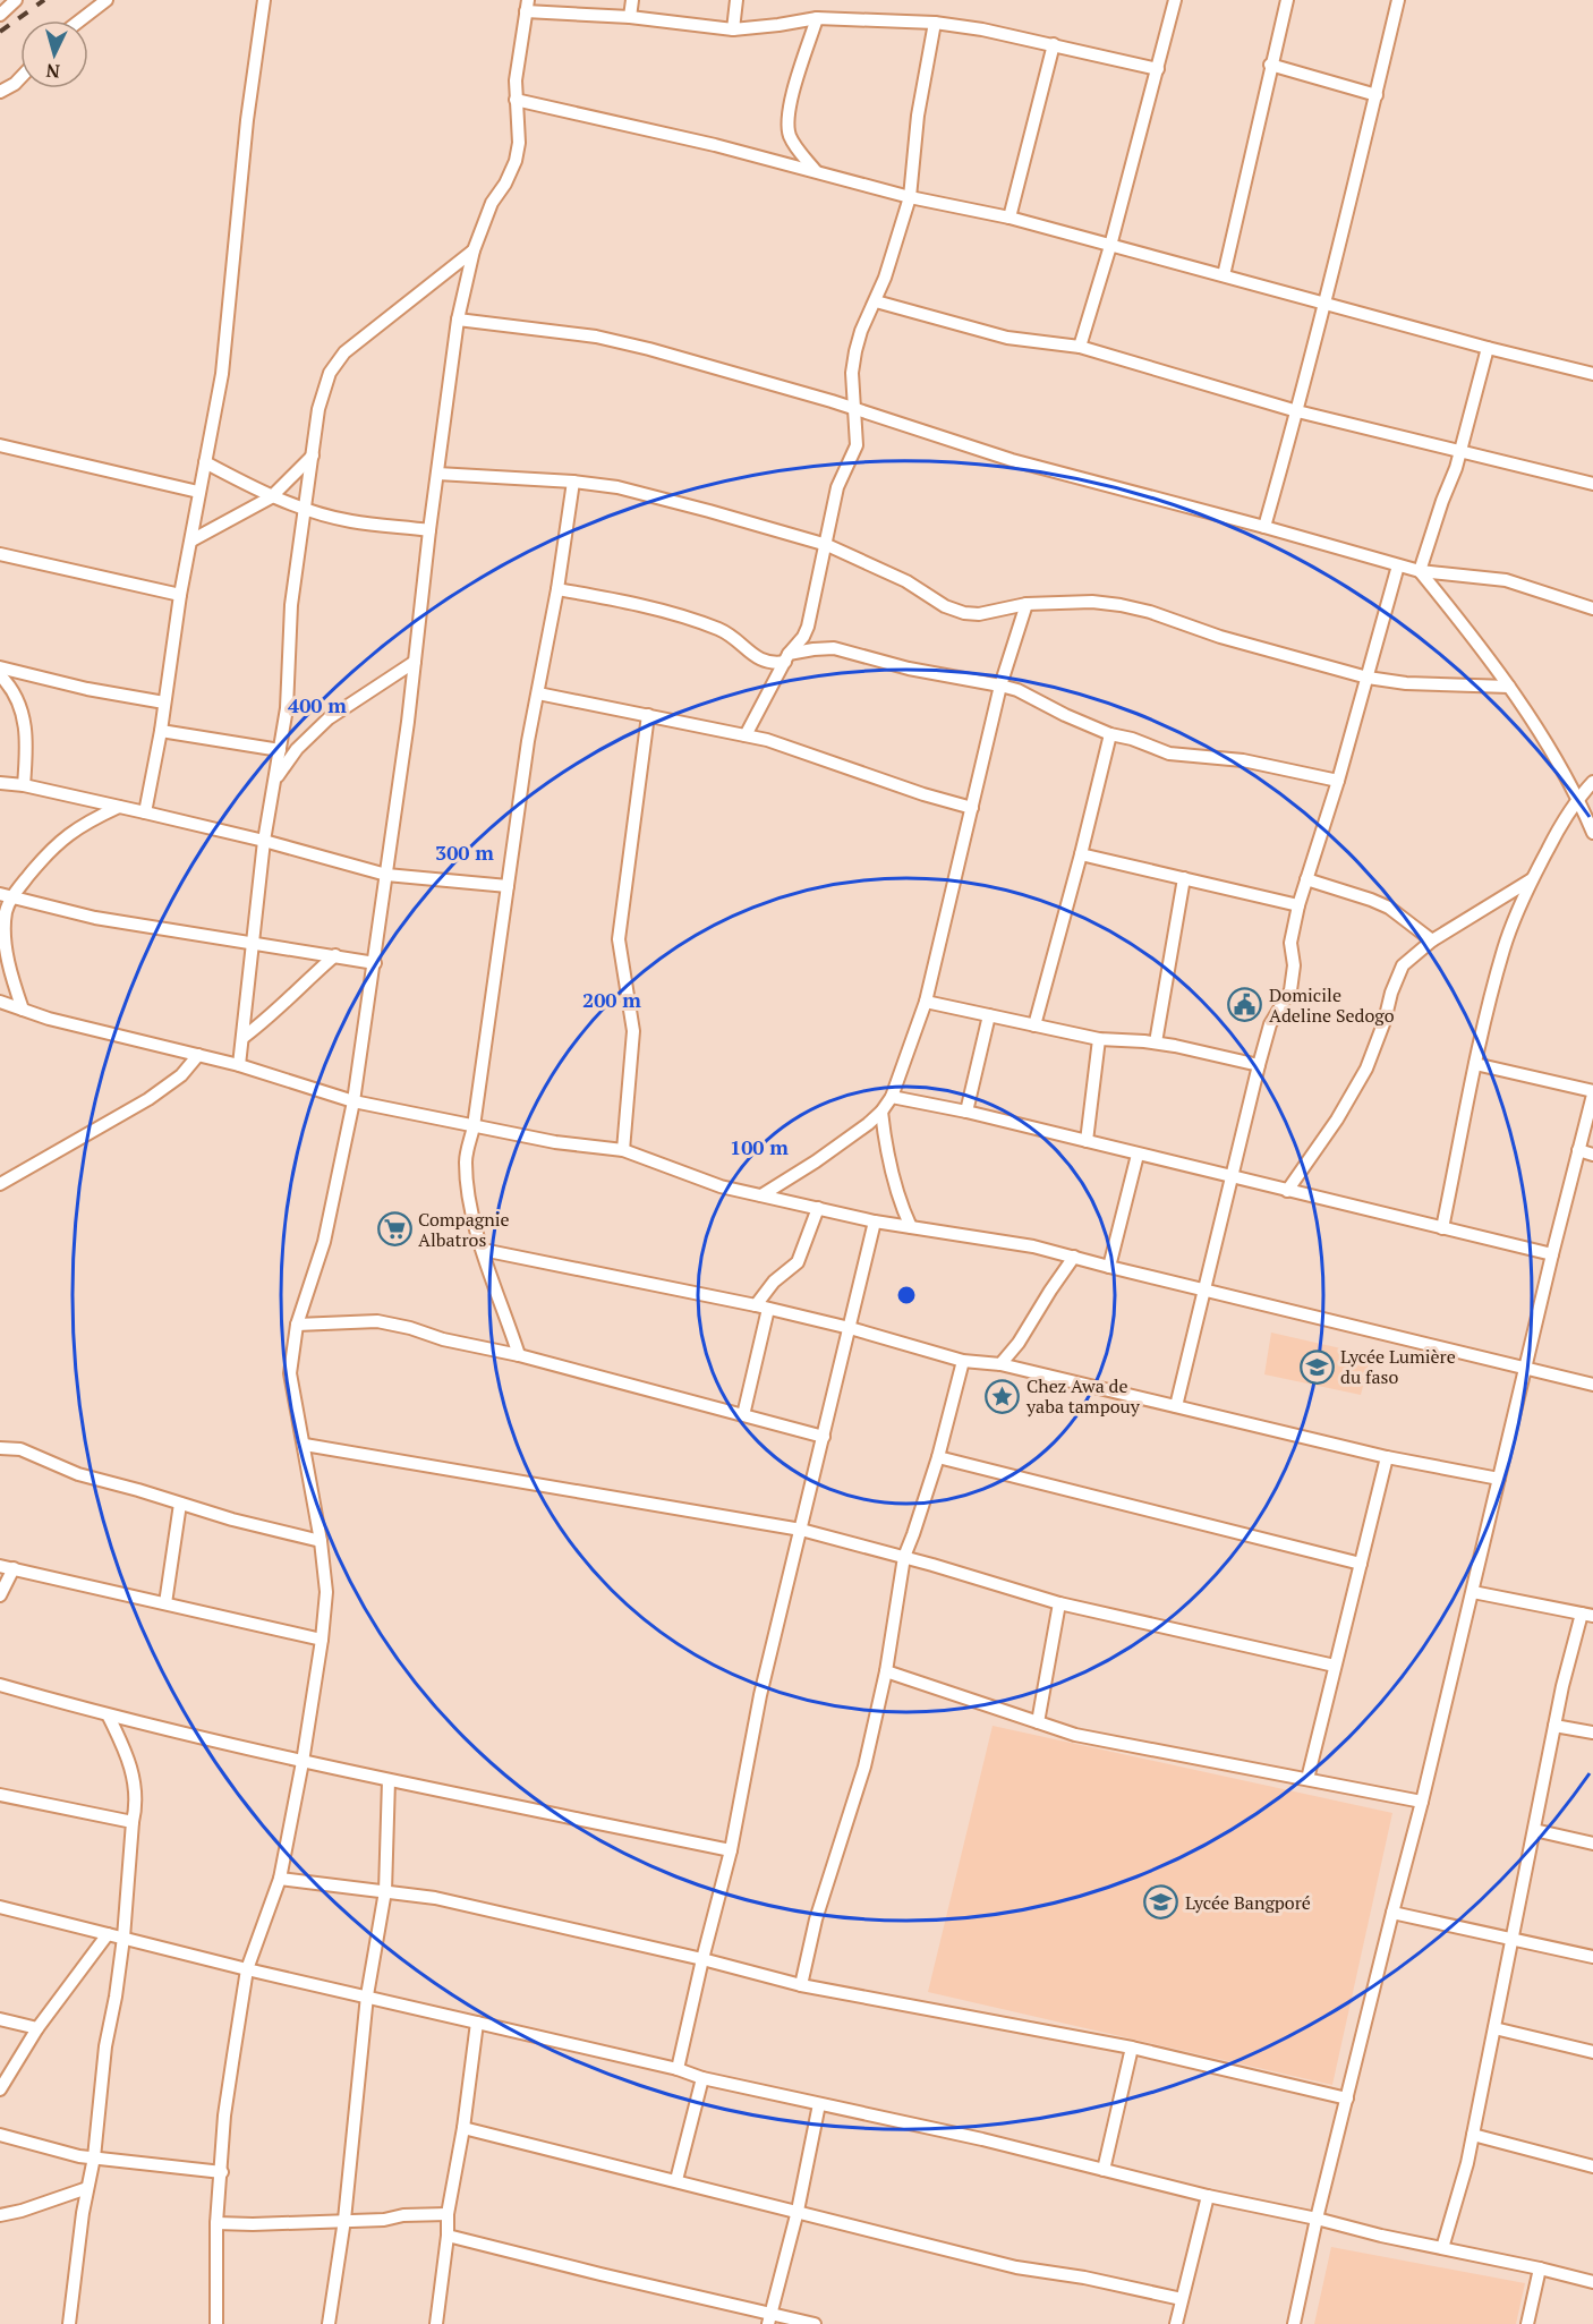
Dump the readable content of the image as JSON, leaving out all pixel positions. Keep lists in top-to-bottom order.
{
  "places": {
    "public building": ["Domicile Adeline Sedogo"],
    "supermarket": ["Compagnie Albatros"],
    "school or university": ["Lycée Lumière du faso", "Lycée Bangporé"],
    "place": ["Chez Awa de yaba tampouy"]
  },
  "north": "bottom",
  "rings": [
    "400 m",
    "300 m",
    "200 m",
    "100 m"
  ]
}
